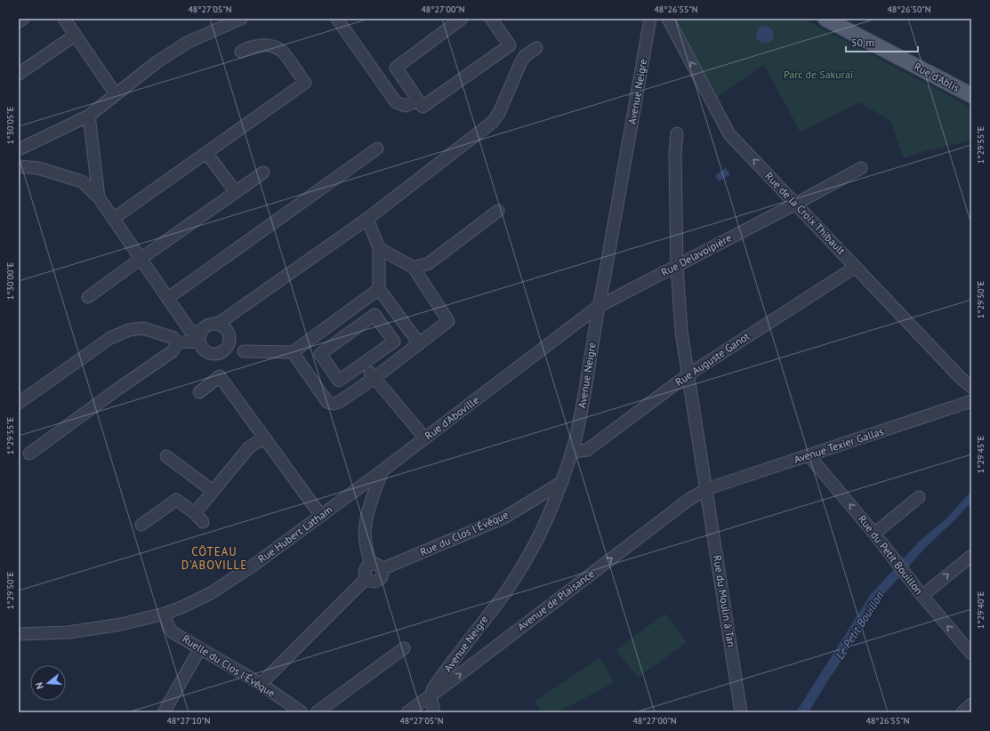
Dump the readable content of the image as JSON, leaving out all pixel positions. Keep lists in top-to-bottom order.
{
  "streets": {
    "main road": ["Rue d'Ablis"],
    "street": [
      "Avenue Neigre",
      "Rue de la Croix Thibault",
      "Rue Delavoipière",
      "Rue Auguste Ganot",
      "Rue d'Aboville",
      "Avenue Texier Gallas",
      "Rue du Clos l'Évêque",
      "Rue Hubert Latham",
      "Rue du Petit Bouillon",
      "Avenue de Plaisance",
      "Rue du Moulin à Tan",
      "Ruelle du Clos l'Évêque"
    ]
  },
  "crossings": [
    ["Avenue Neigre", "Rue Delavoipière"],
    ["Avenue Neigre", "Rue Auguste Ganot"],
    ["Avenue Neigre", "Rue d'Aboville"],
    ["Avenue Neigre", "Rue du Clos l'Évêque"],
    ["Avenue Neigre", "Avenue de Plaisance"],
    ["Rue de la Croix Thibault", "Rue Delavoipière"],
    ["Rue de la Croix Thibault", "Rue Auguste Ganot"],
    ["Rue Delavoipière", "Rue d'Aboville"],
    ["Rue Delavoipière", "Rue du Moulin à Tan"],
    ["Rue Auguste Ganot", "Rue du Moulin à Tan"],
    ["Rue d'Aboville", "Rue Hubert Latham"],
    ["Avenue Texier Gallas", "Rue du Petit Bouillon"],
    ["Avenue Texier Gallas", "Avenue de Plaisance"],
    ["Avenue Texier Gallas", "Rue du Moulin à Tan"],
    ["Rue Hubert Latham", "Ruelle du Clos l'Évêque"],
    ["Avenue de Plaisance", "Rue du Moulin à Tan"]
  ],
  "one_way": ["Rue de la Croix Thibault", "Rue du Petit Bouillon", "Avenue de Plaisance"],
  "districts": ["CÔTEAU D'ABOVILLE"],
  "water": ["Le Petit Bouillon"],
  "parks": ["Parc de Sakuraï"],
  "scale_bar": "50 m",
  "north": "left",
  "coordinates": [
    "48°27'05\"N",
    "48°27'00\"N",
    "48°26'55\"N",
    "48°26'50\"N",
    "1°30'05\"E",
    "1°29'55\"E",
    "1°30'00\"E",
    "1°29'50\"E",
    "1°29'45\"E",
    "1°29'40\"E",
    "48°27'10\"N"
  ]
}
